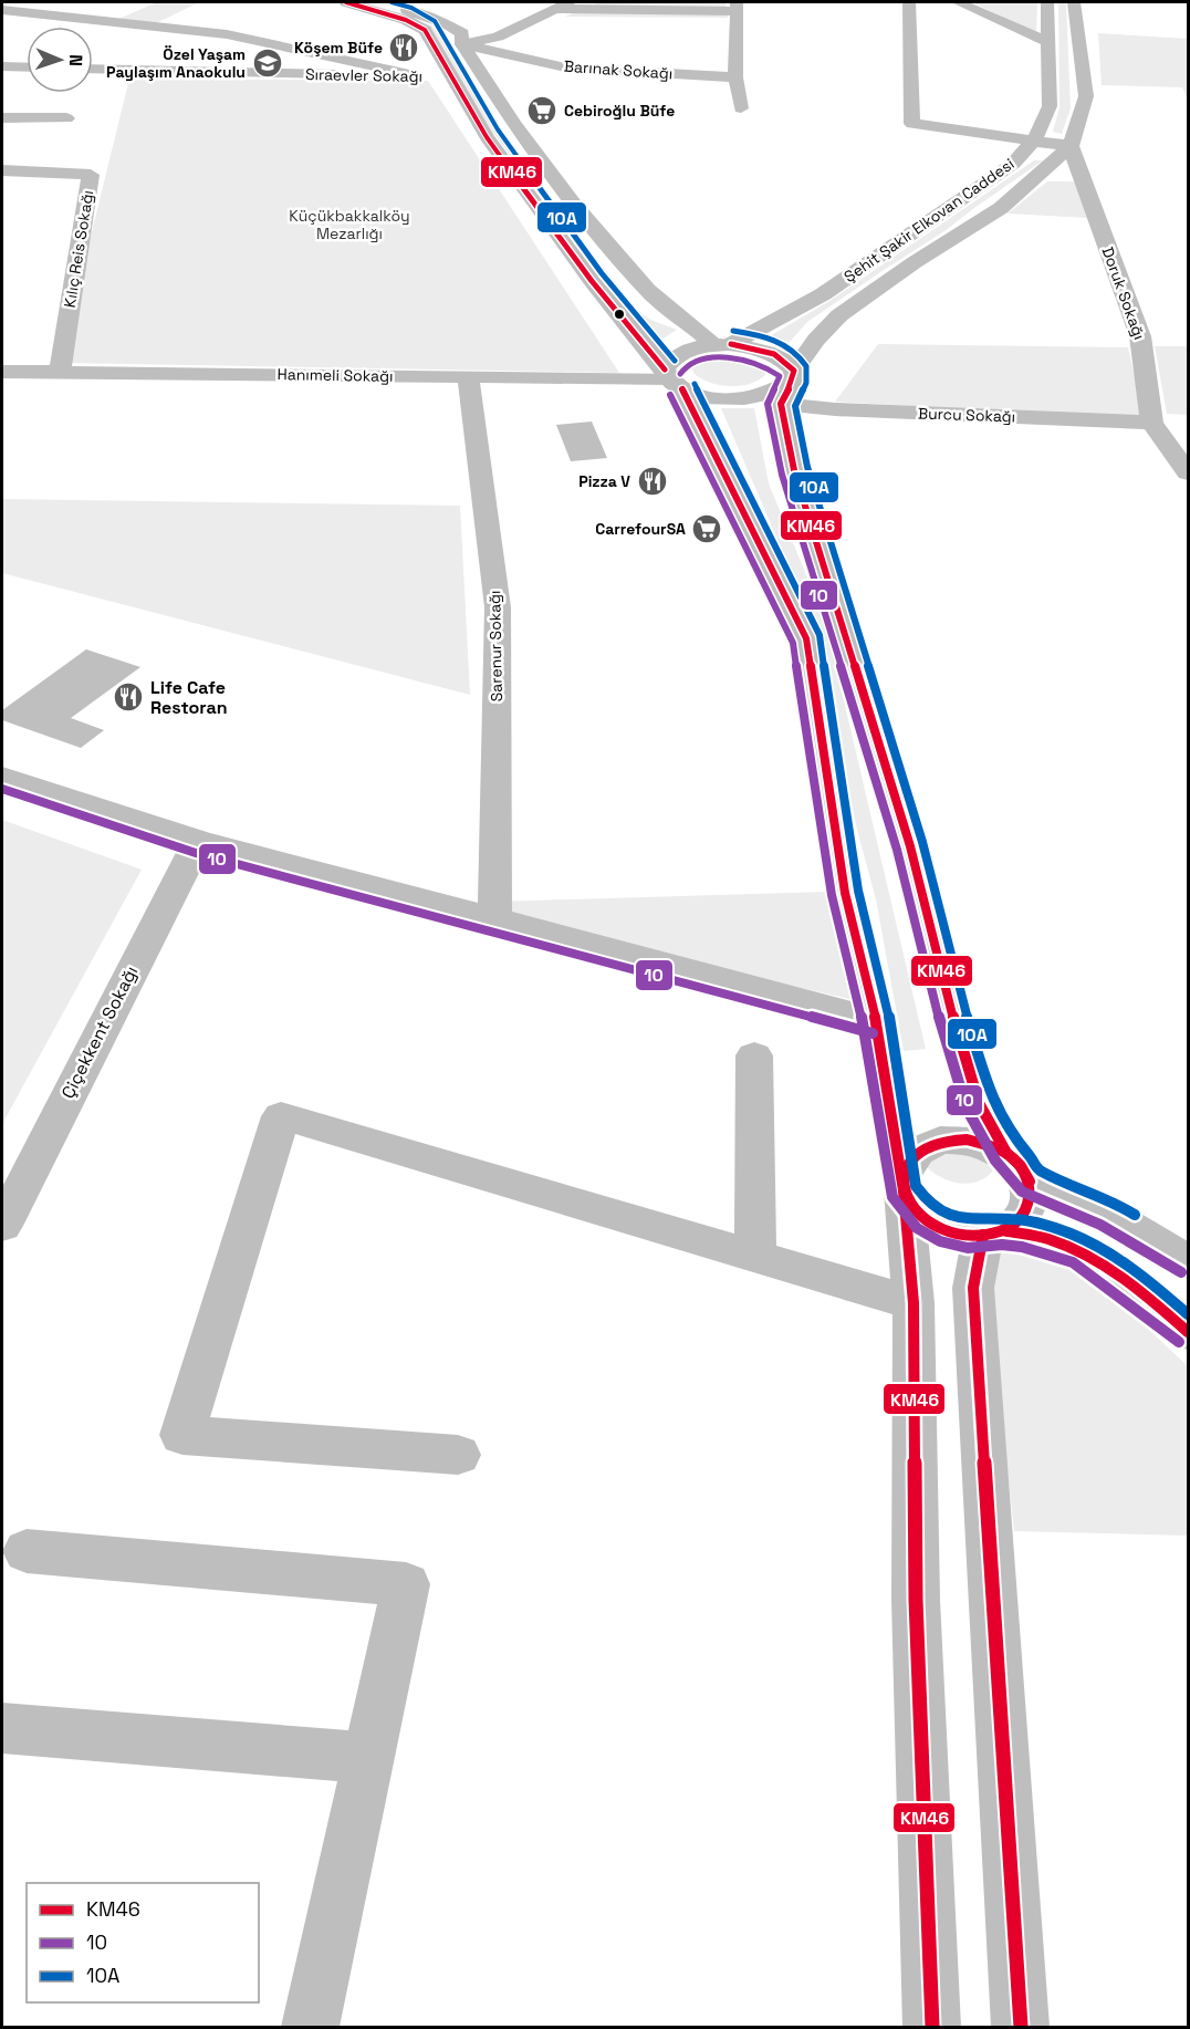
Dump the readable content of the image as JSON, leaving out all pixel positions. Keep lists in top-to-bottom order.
{
  "streets": {
    "street": [
      "Barınak Sokağı",
      "Sıraevler Sokağı",
      "Şehit Şakir Elkovan Caddesi",
      "Kılıç Reis Sokağı",
      "Doruk Sokağı",
      "Hanımeli Sokağı",
      "Burcu Sokağı",
      "Sarenur Sokağı",
      "Çiçekkent Sokağı"
    ]
  },
  "crossings": [
    ["Şehit Şakir Elkovan Caddesi", "Doruk Sokağı"],
    ["Şehit Şakir Elkovan Caddesi", "Hanımeli Sokağı"],
    ["Şehit Şakir Elkovan Caddesi", "Burcu Sokağı"],
    ["Kılıç Reis Sokağı", "Hanımeli Sokağı"],
    ["Doruk Sokağı", "Burcu Sokağı"],
    ["Hanımeli Sokağı", "Burcu Sokağı"],
    ["Hanımeli Sokağı", "Sarenur Sokağı"]
  ],
  "parks": ["Küçükbakkalköy Mezarlığı"],
  "places": {
    "restaurant": ["Köşem Büfe", "Pizza V", "Life Cafe Restoran"],
    "school or university": ["Özel Yaşam Paylaşım Anaokulu"],
    "supermarket": ["Cebiroğlu Büfe", "CarrefourSA"]
  },
  "lines": ["transit line KM46", "transit line 10A", "transit line 10"],
  "legend": ["KM46", "10", "10A"],
  "north": "right"
}
